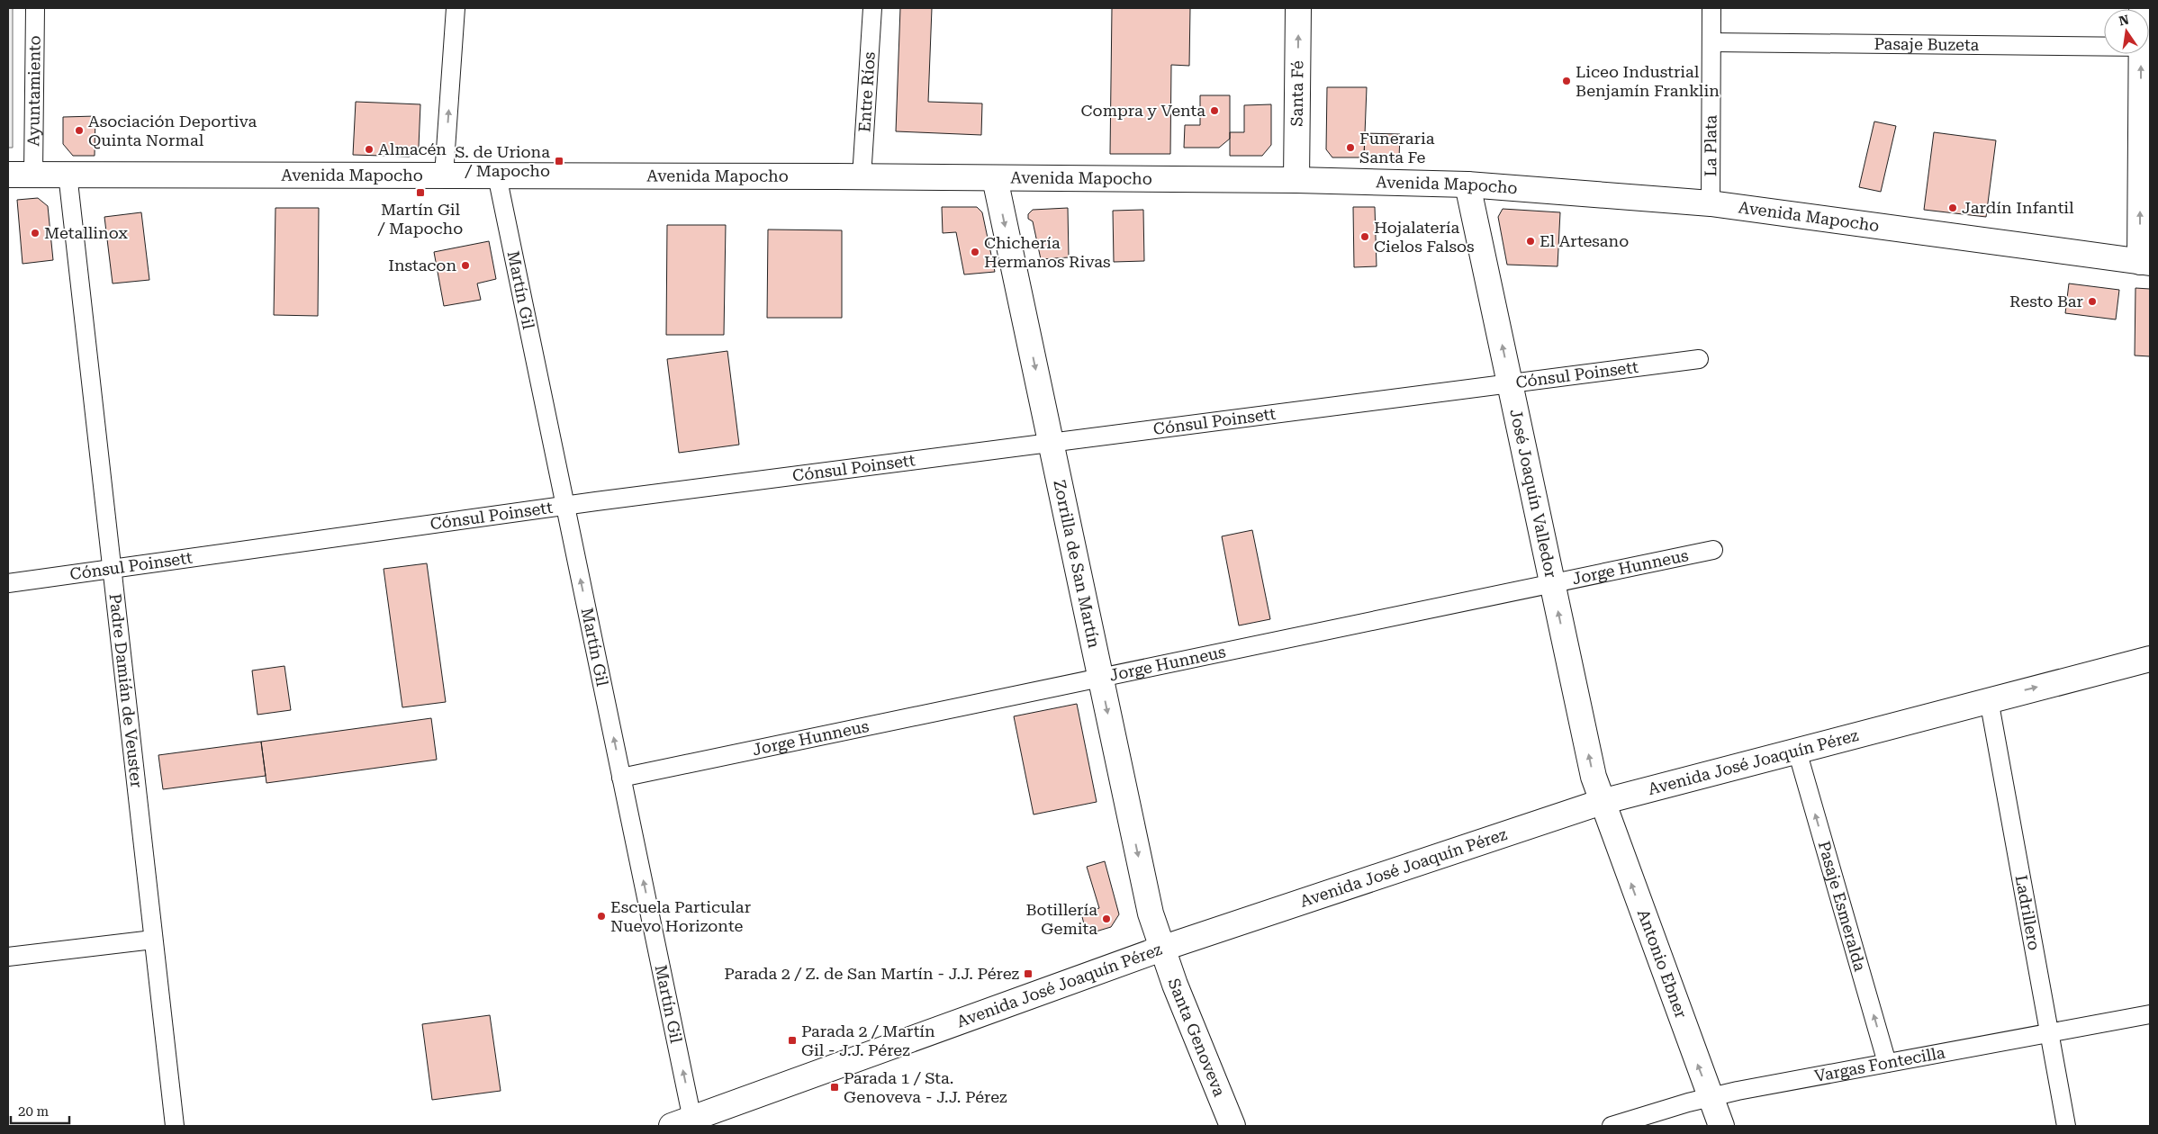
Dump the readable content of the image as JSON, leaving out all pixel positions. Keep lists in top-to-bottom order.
{
  "streets": {
    "main road": [
      "Santa Fé",
      "Avenida Mapocho",
      "José Joaquín Valledor",
      "Zorrilla de San Martín",
      "Avenida José Joaquín Pérez",
      "Antonio Ebner",
      "Santa Genoveva"
    ],
    "street": [
      "Pasaje Buzeta",
      "Ayuntamiento",
      "Entre Ríos",
      "La Plata",
      "Martín Gil",
      "Cónsul Poinsett",
      "Jorge Hunneus",
      "Padre Damián de Veuster",
      "Pasaje Esmeralda",
      "Ladrillero",
      "Vargas Fontecilla"
    ]
  },
  "crossings": [
    ["Pasaje Buzeta", "La Plata"],
    ["Ayuntamiento", "Avenida Mapocho"],
    ["Entre Ríos", "Avenida Mapocho"],
    ["Santa Fé", "Avenida Mapocho"],
    ["La Plata", "Avenida Mapocho"],
    ["Avenida Mapocho", "Martín Gil"],
    ["Avenida Mapocho", "José Joaquín Valledor"],
    ["Avenida Mapocho", "Zorrilla de San Martín"],
    ["Avenida Mapocho", "Padre Damián de Veuster"],
    ["Martín Gil", "Cónsul Poinsett"],
    ["Martín Gil", "Jorge Hunneus"],
    ["Martín Gil", "Avenida José Joaquín Pérez"],
    ["Cónsul Poinsett", "José Joaquín Valledor"],
    ["Cónsul Poinsett", "Zorrilla de San Martín"],
    ["Cónsul Poinsett", "Padre Damián de Veuster"],
    ["José Joaquín Valledor", "Jorge Hunneus"],
    ["José Joaquín Valledor", "Avenida José Joaquín Pérez"],
    ["José Joaquín Valledor", "Antonio Ebner"],
    ["Zorrilla de San Martín", "Jorge Hunneus"],
    ["Zorrilla de San Martín", "Avenida José Joaquín Pérez"],
    ["Zorrilla de San Martín", "Santa Genoveva"],
    ["Avenida José Joaquín Pérez", "Pasaje Esmeralda"],
    ["Avenida José Joaquín Pérez", "Ladrillero"],
    ["Avenida José Joaquín Pérez", "Antonio Ebner"],
    ["Avenida José Joaquín Pérez", "Santa Genoveva"],
    ["Pasaje Esmeralda", "Vargas Fontecilla"],
    ["Ladrillero", "Vargas Fontecilla"],
    ["Antonio Ebner", "Vargas Fontecilla"]
  ],
  "one_way": [
    "Santa Fé",
    "Martín Gil",
    "José Joaquín Valledor",
    "Zorrilla de San Martín",
    "Pasaje Esmeralda",
    "Antonio Ebner"
  ],
  "places": {
    "other": [
      "Liceo Industrial Benjamín Franklin",
      "Compra y Venta",
      "Asociación Deportiva Quinta Normal",
      "Funeraria Santa Fe",
      "Almacén",
      "Jardín Infantil",
      "Metallinox",
      "Hojalatería Cielos Falsos",
      "El Artesano",
      "Chichería Hermanos Rivas",
      "Instacon",
      "Resto Bar",
      "Escuela Particular Nuevo Horizonte",
      "Botillería Gemita"
    ],
    "transit": [
      "S. de Uriona / Mapocho",
      "Martín Gil / Mapocho",
      "Parada 2 / Z. de San Martín - J.J. Pérez",
      "Parada 2 / Martín Gil - J.J. Pérez",
      "Parada 1 / Sta. Genoveva - J.J. Pérez"
    ]
  },
  "scale_bar": "20 m",
  "north": "top"
}
